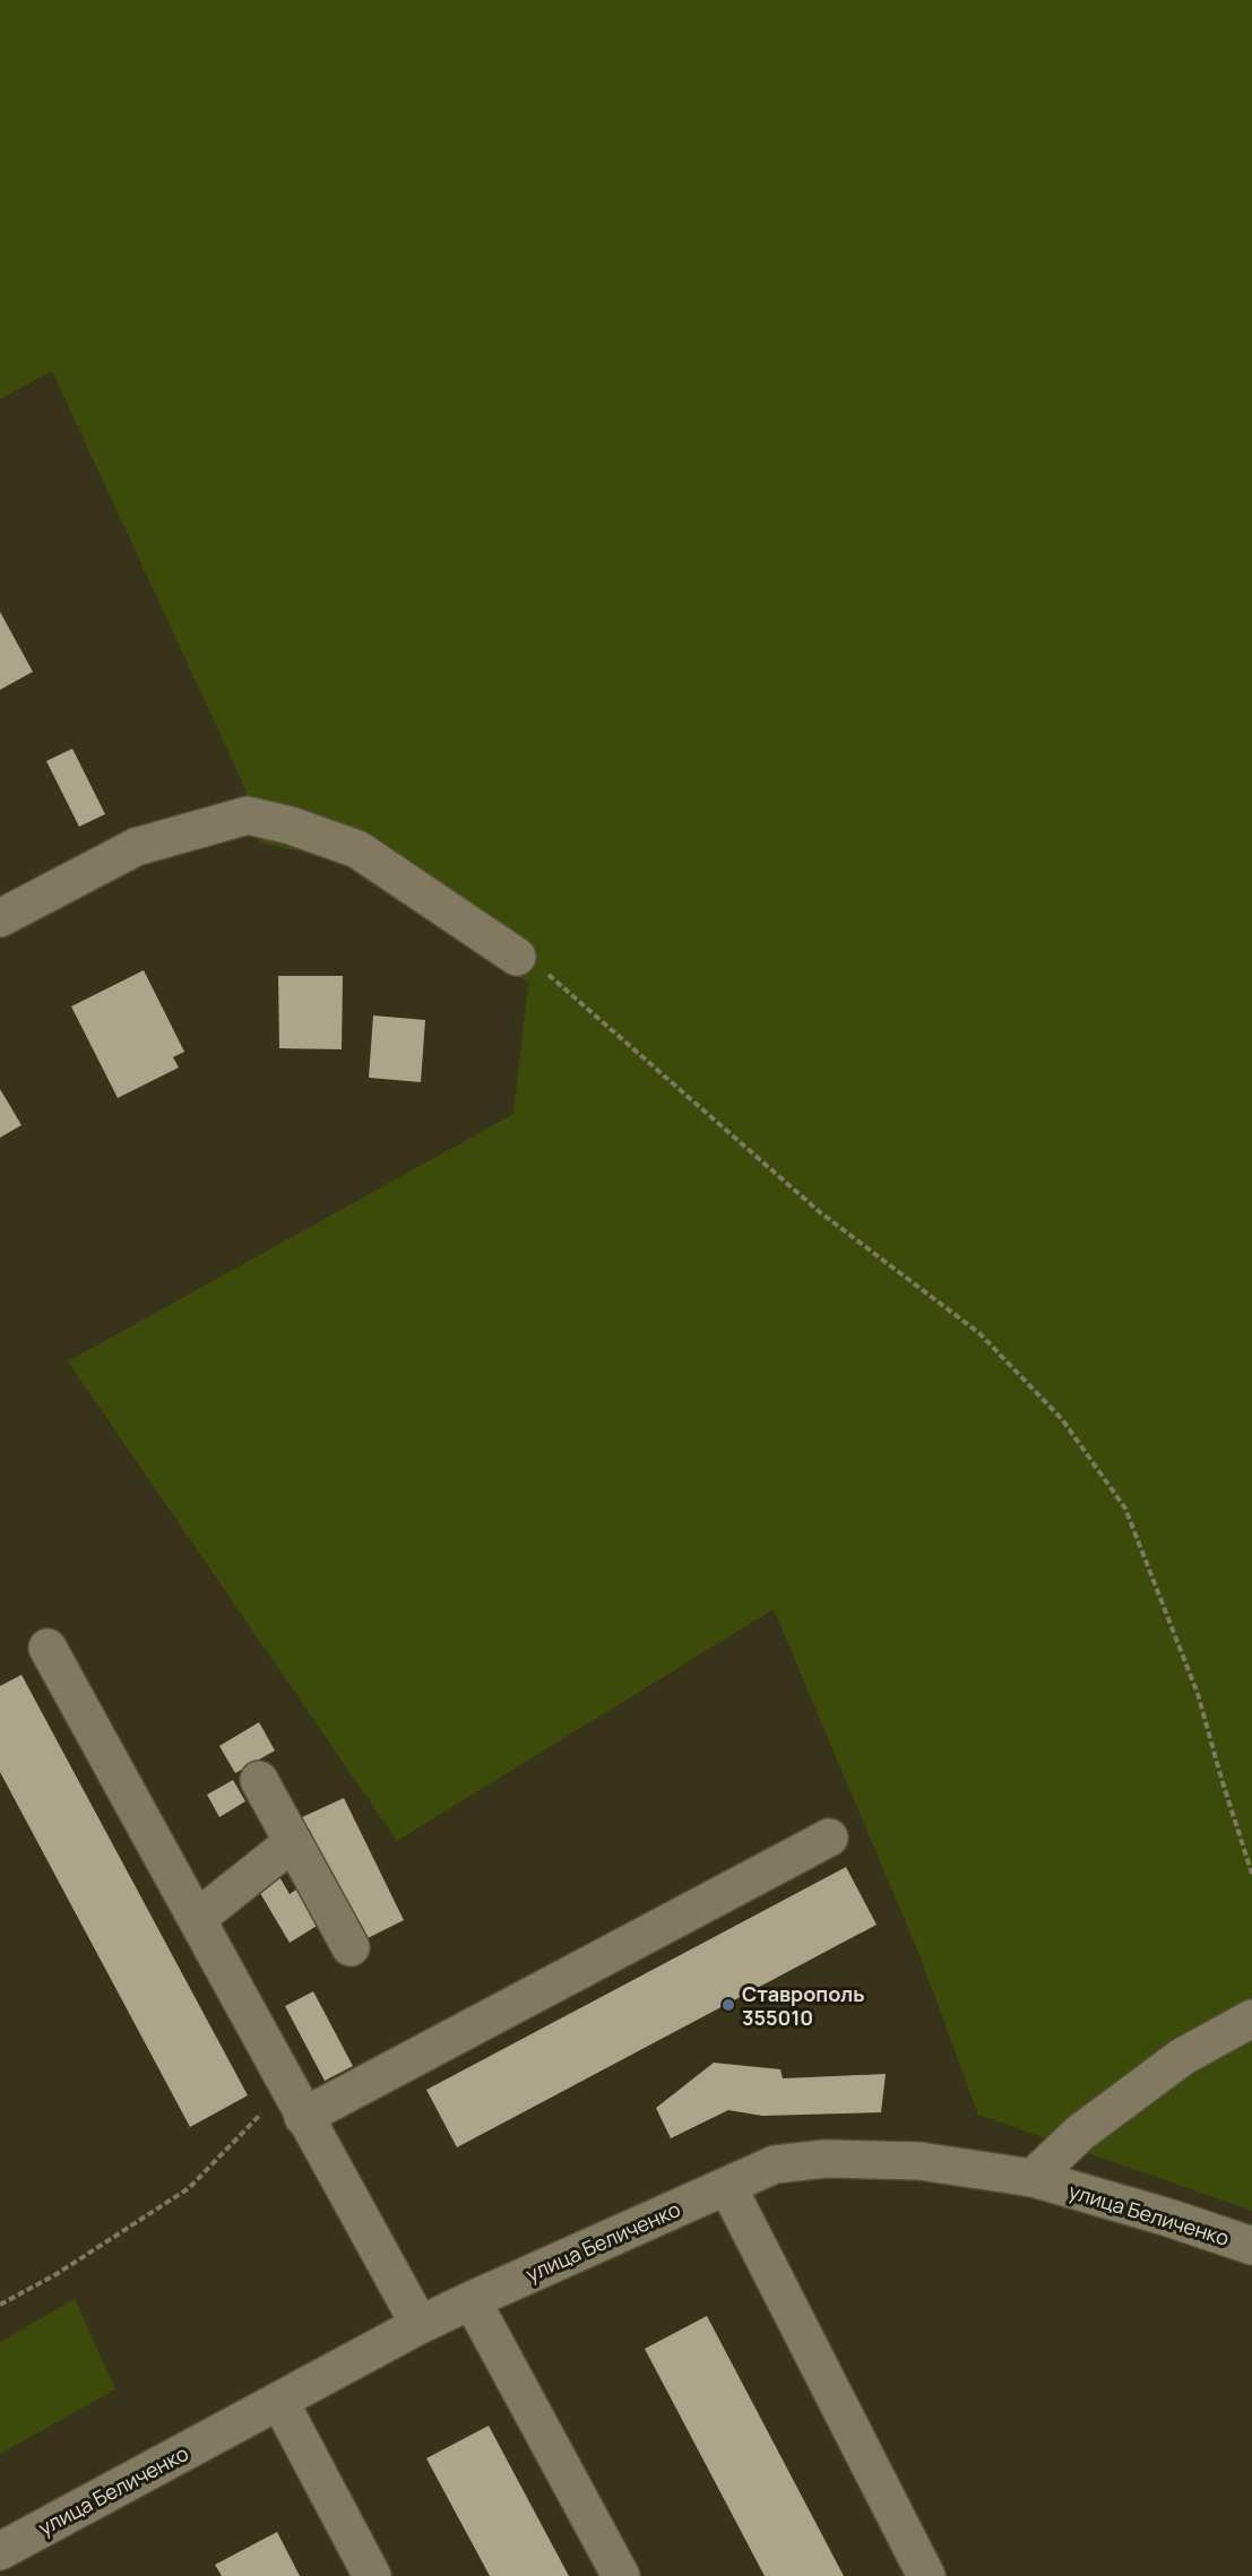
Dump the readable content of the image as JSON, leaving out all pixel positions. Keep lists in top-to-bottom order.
{
  "streets": {
    "street": ["улица Беличенко"]
  },
  "places": ["Ставрополь 355010"]
}
